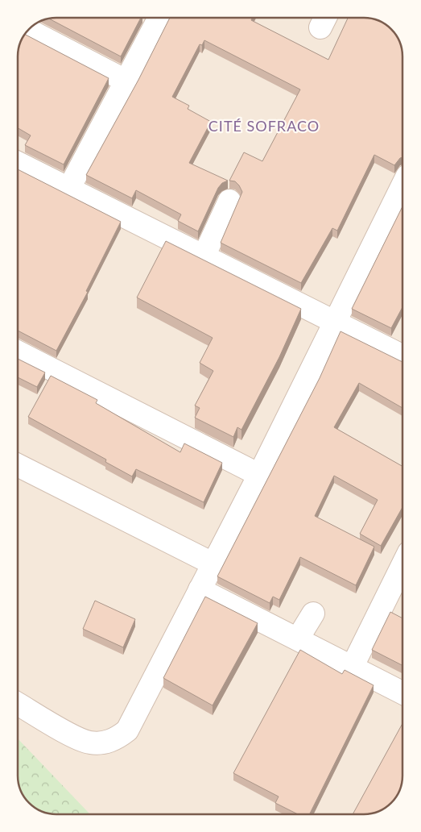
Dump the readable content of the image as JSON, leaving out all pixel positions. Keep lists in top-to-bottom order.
{
  "districts": ["CITÉ SOFRACO"]
}
